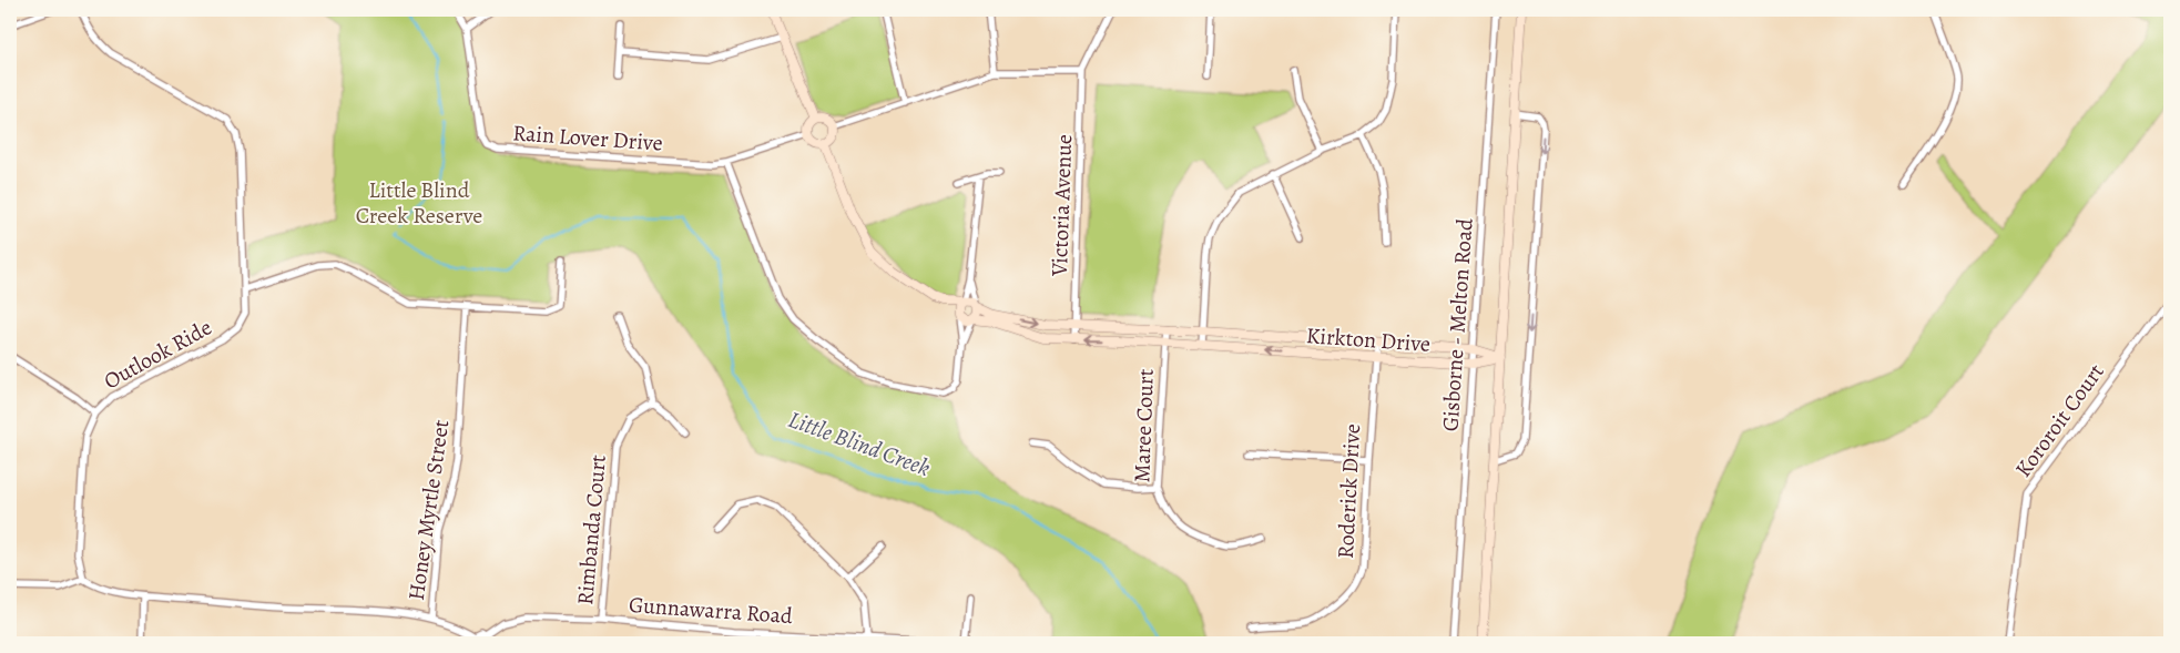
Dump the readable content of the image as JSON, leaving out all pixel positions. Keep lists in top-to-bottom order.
{
  "streets": {
    "street": [
      "Rain Lover Drive",
      "Victoria Avenue",
      "Gisborne - Melton Road",
      "Kirkton Drive",
      "Outlook Ride",
      "Kororoit Court",
      "Maree Court",
      "Roderick Drive",
      "Honey Myrtle Street",
      "Rimbanda Court",
      "Gunnawarra Road"
    ]
  },
  "crossings": [
    ["Victoria Avenue", "Kirkton Drive"],
    ["Gisborne - Melton Road", "Kirkton Drive"],
    ["Kirkton Drive", "Maree Court"],
    ["Kirkton Drive", "Roderick Drive"],
    ["Rimbanda Court", "Gunnawarra Road"]
  ],
  "water": ["Little Blind Creek"],
  "parks": ["Little Blind Creek Reserve"]
}
